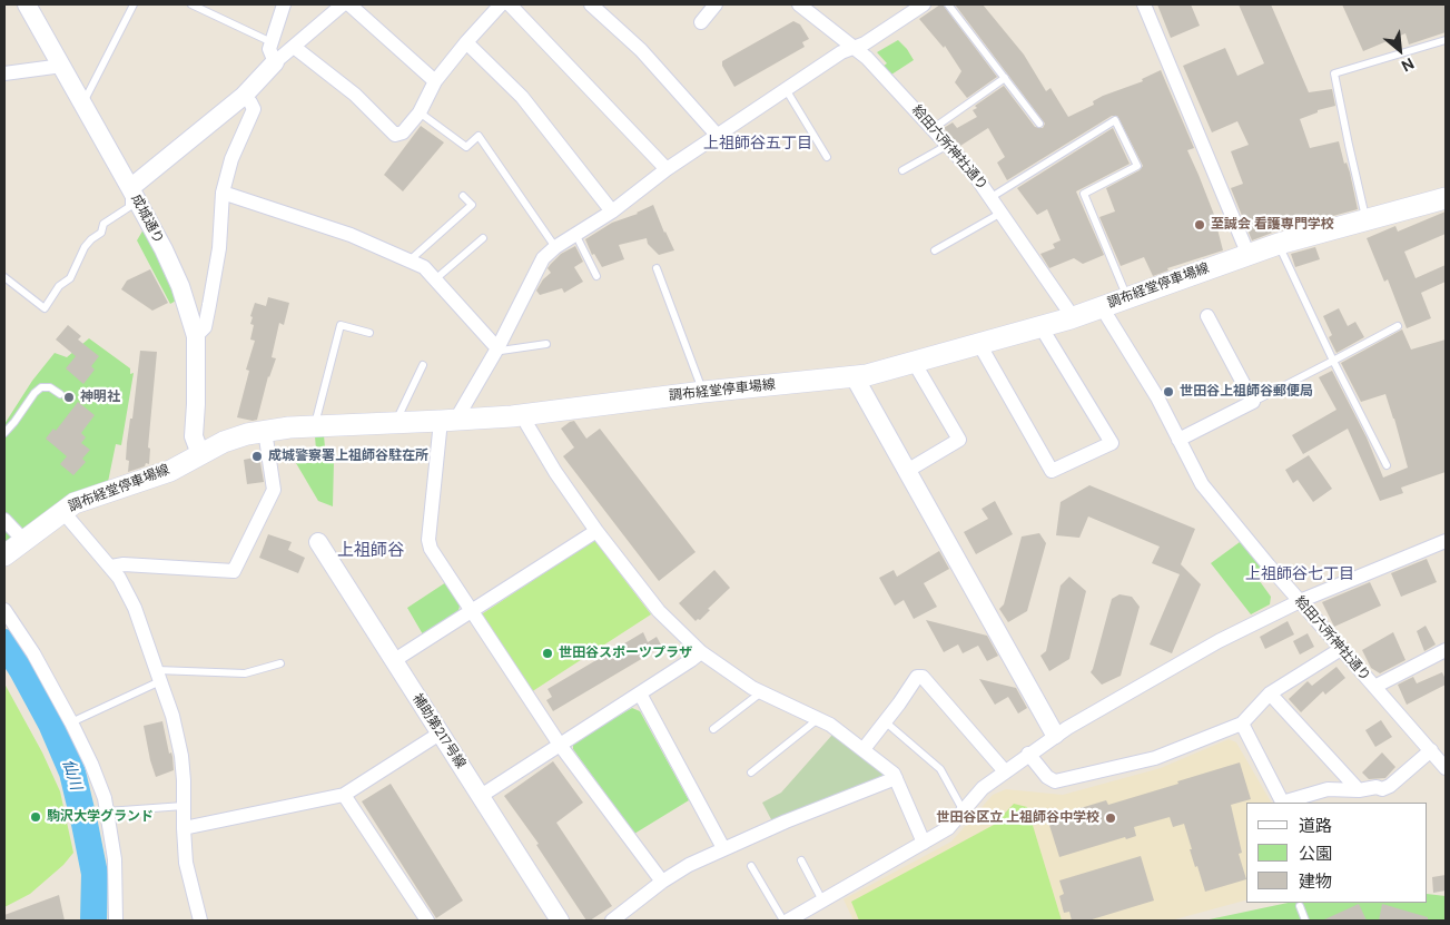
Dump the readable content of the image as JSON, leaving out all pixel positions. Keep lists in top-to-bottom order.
{
  "streets": {
    "main road": ["調布経堂停車場線"],
    "street": ["給田六所神社通り", "成城通り", "補助第217号線"]
  },
  "crossings": [
    ["給田六所神社通り", "調布経堂停車場線"],
    ["成城通り", "調布経堂停車場線"]
  ],
  "districts": ["上祖師谷五丁目", "上祖師谷", "上祖師谷七丁目"],
  "water": ["仙川"],
  "places": [
    "至誠会 看護専門学校",
    "世田谷上祖師谷郵便局",
    "神明社",
    "成城警察署上祖師谷駐在所",
    "世田谷スポーツプラザ",
    "駒沢大学グランド",
    "世田谷区立 上祖師谷中学校"
  ],
  "legend": ["道路", "公園", "建物"],
  "north": "bottom right"
}
